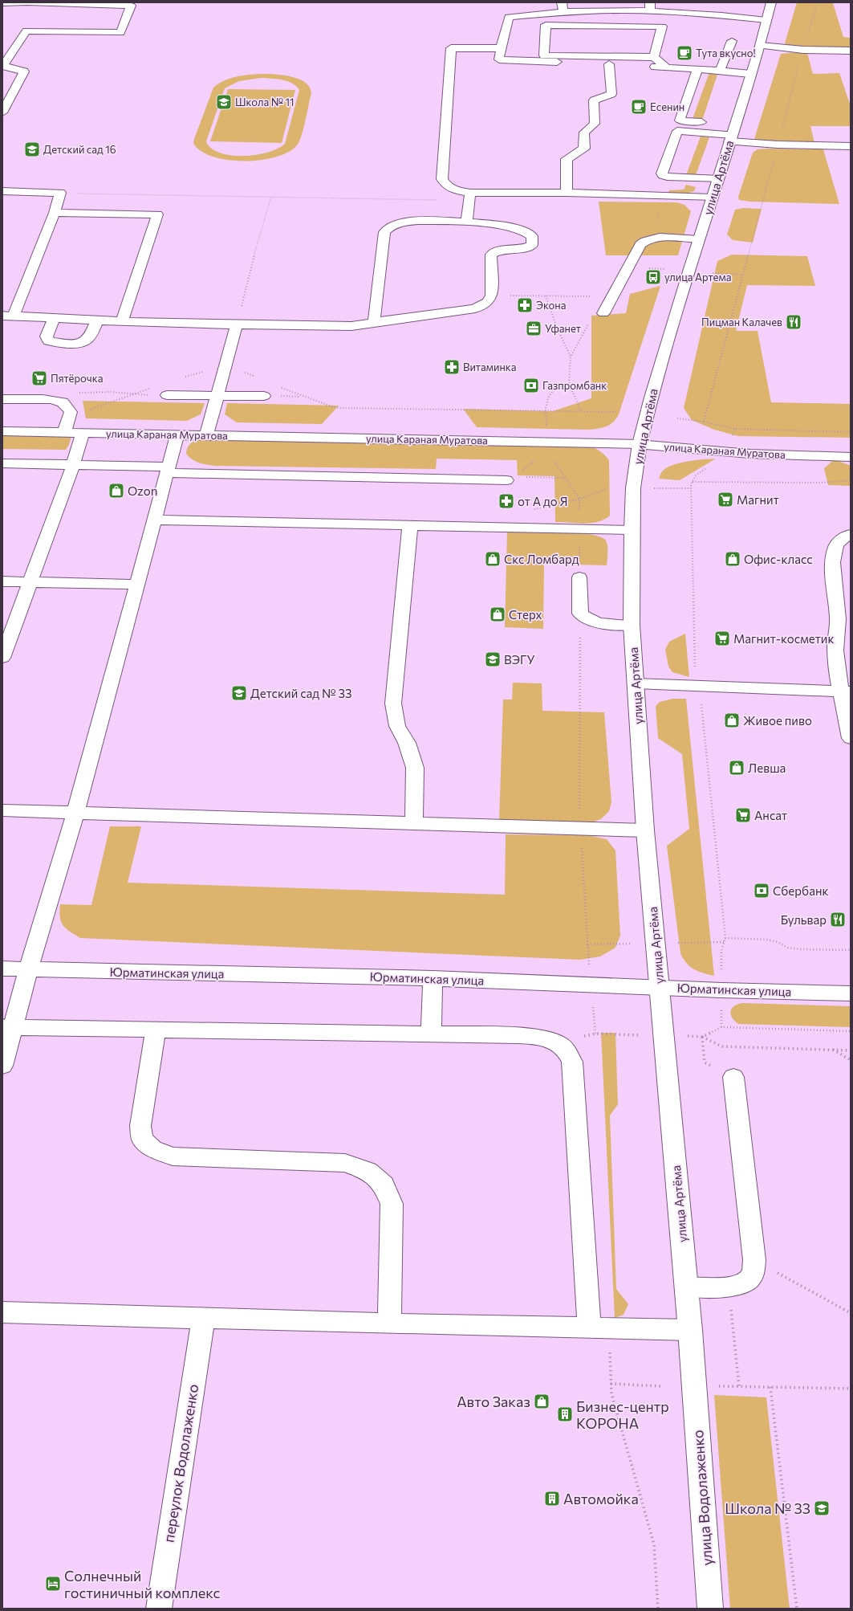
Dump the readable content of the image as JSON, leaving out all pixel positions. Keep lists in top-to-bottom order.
{
  "streets": {
    "main road": [
      "улица Артёма",
      "улица Караная Муратова",
      "Юрматинская улица",
      "переулок Водолаженко",
      "улица Водолаженко"
    ]
  },
  "crossings": [
    ["улица Артёма", "улица Караная Муратова"],
    ["улица Артёма", "Юрматинская улица"],
    ["улица Артёма", "улица Водолаженко"]
  ],
  "places": {
    "cafe": ["Тута вкусно!", "Есенин"],
    "school or university": [
      "Школа № 11",
      "Детский сад 16",
      "ВЭГУ",
      "Детский сад № 33",
      "Школа № 33"
    ],
    "bus stop": ["улица Артема"],
    "pharmacy": ["Экона", "Витаминка", "от А до Я"],
    "restaurant": ["Пицман Калачев", "Бульвар"],
    "office": ["Уфанет"],
    "supermarket": [
      "Пятёрочка",
      "Магнит",
      "Магнит-косметик",
      "Ансат"
    ],
    "bank": ["Газпромбанк", "Сбербанк"],
    "shop": [
      "Ozon",
      "Скс Ломбард",
      "Офис-класс",
      "Стерх",
      "Живое пиво",
      "Левша",
      "Авто Заказ"
    ],
    "building": ["Бизнес-центр КОРОНА", "Автомойка"],
    "hotel": ["Солнечный гостиничный комплекс"]
  }
}
